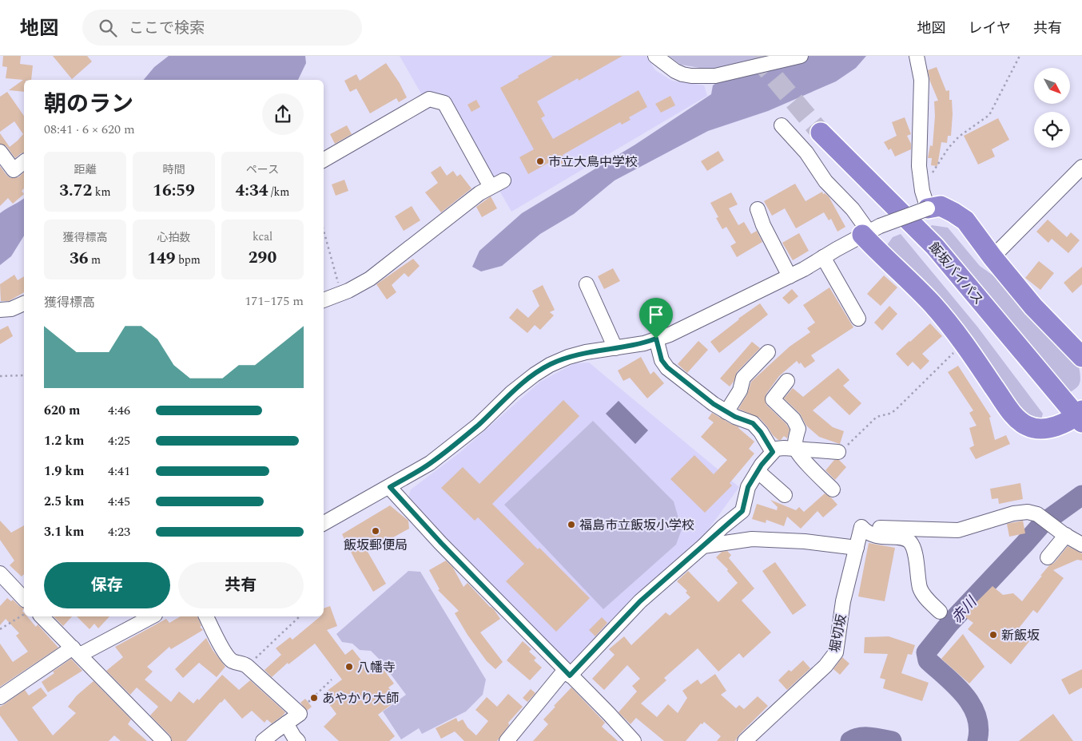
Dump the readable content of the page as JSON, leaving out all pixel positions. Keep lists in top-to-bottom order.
{
  "streets": {
    "highway": ["飯坂バイパス"],
    "street": ["堀切坂"]
  },
  "water": ["赤川"],
  "places": [
    "市立大鳥中学校",
    "福島市立飯坂小学校",
    "飯坂郵便局",
    "新飯坂",
    "八幡寺",
    "あやかり大師"
  ],
  "north": "bottom right",
  "page": {
    "header": "地図",
    "search": "ここで検索",
    "nav": ["地図", "レイヤ", "共有"],
    "heading": ["朝のラン", "08:41 · 6 × 620 m"],
    "stats": [
      ["距離", "3.72 km"],
      ["時間", "16:59"],
      ["ペース", "4:34 /km"],
      ["獲得標高", "36 m"],
      ["心拍数", "149 bpm"],
      ["kcal", "290"]
    ],
    "chart": ["獲得標高", "171–175 m"],
    "list": [
      {
        "name": "620 m",
        "note": "4:46"
      },
      {
        "name": "1.2 km",
        "note": "4:25"
      },
      {
        "name": "1.9 km",
        "note": "4:41"
      },
      {
        "name": "2.5 km",
        "note": "4:45"
      },
      {
        "name": "3.1 km",
        "note": "4:23"
      }
    ],
    "buttons": ["保存", "共有"]
  }
}
